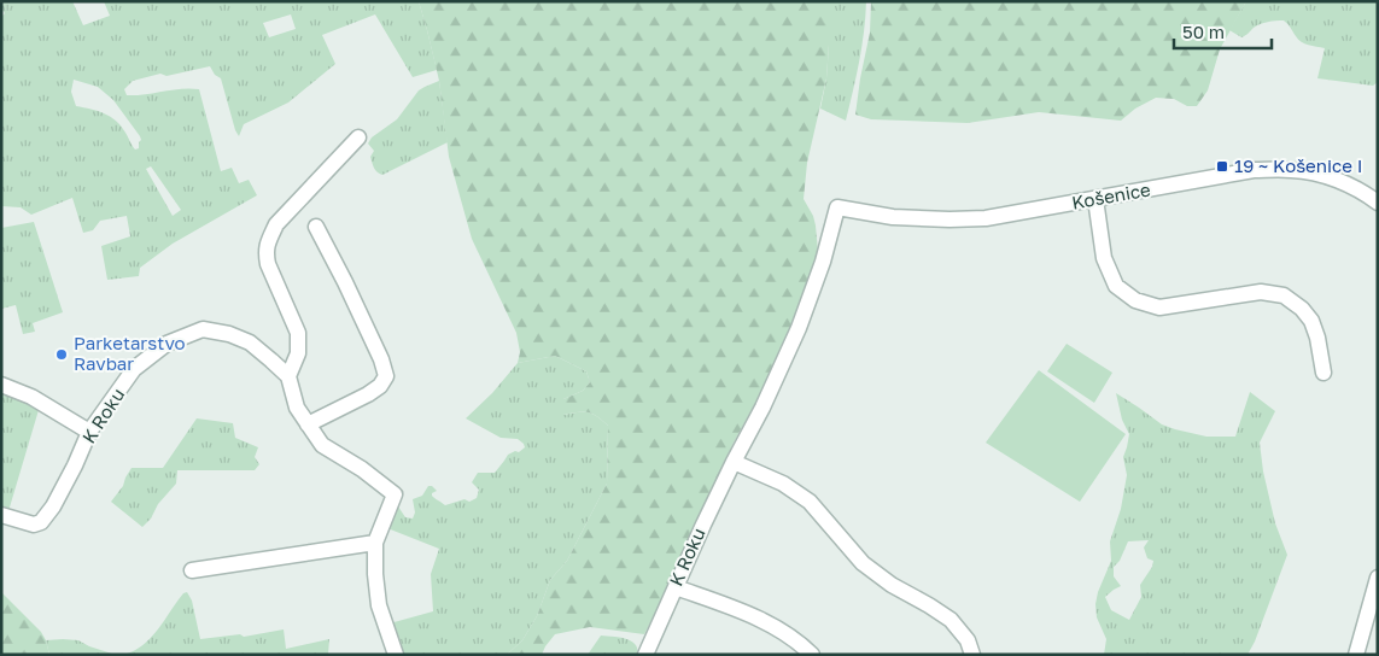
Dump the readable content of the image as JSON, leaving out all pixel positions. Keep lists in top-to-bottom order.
{
  "streets": {
    "street": ["Košenice", "K Roku"]
  },
  "crossings": [
    ["Košenice", "K Roku"]
  ],
  "places": {
    "transit": ["19 ~ Košenice I"],
    "other": ["Parketarstvo Ravbar"]
  },
  "scale_bar": "50 m"
}
